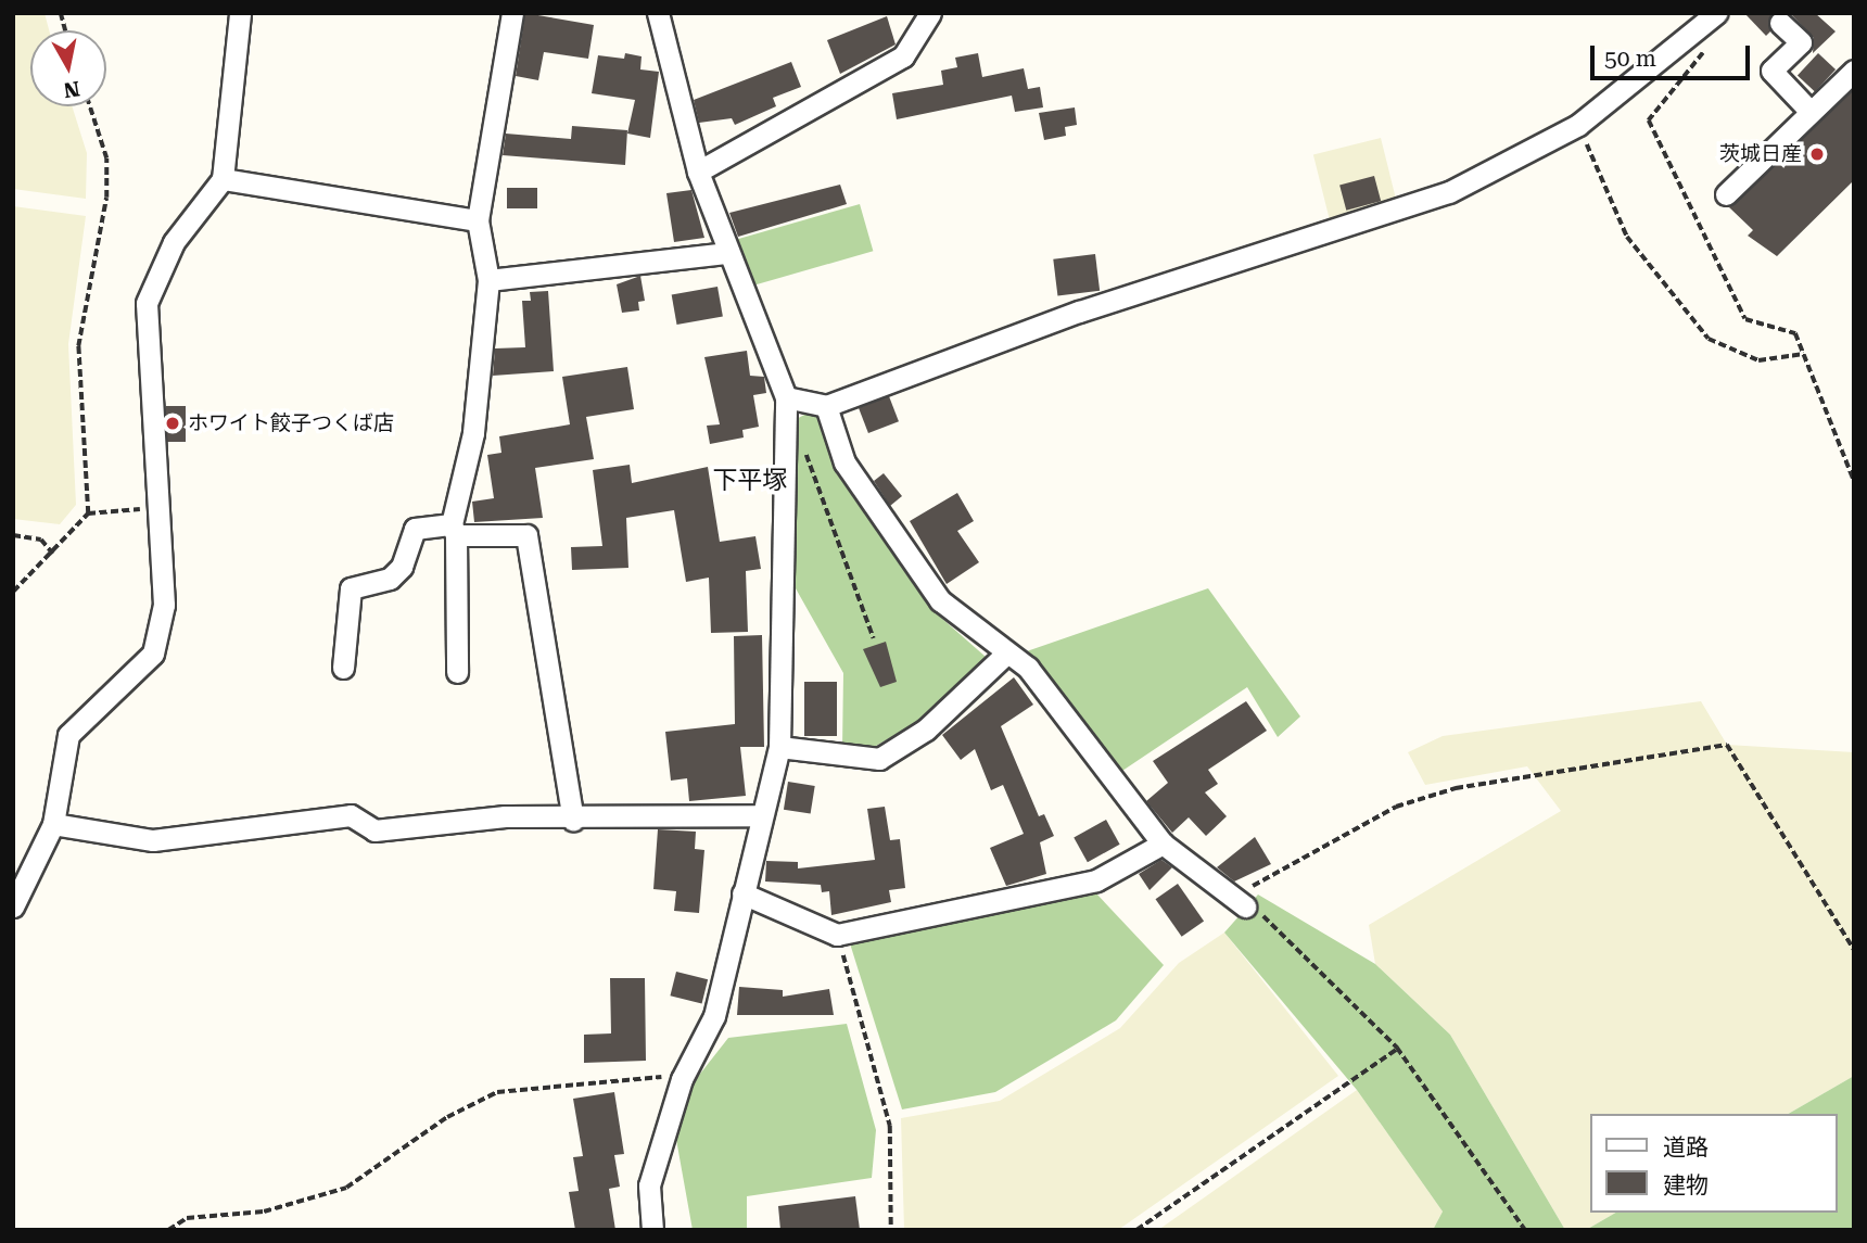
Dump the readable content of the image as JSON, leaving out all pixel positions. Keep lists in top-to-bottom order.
{
  "districts": ["下平塚"],
  "places": ["茨城日産", "ホワイト餃子つくば店"],
  "legend": ["道路", "建物"],
  "scale_bar": "50 m",
  "north": "bottom"
}
